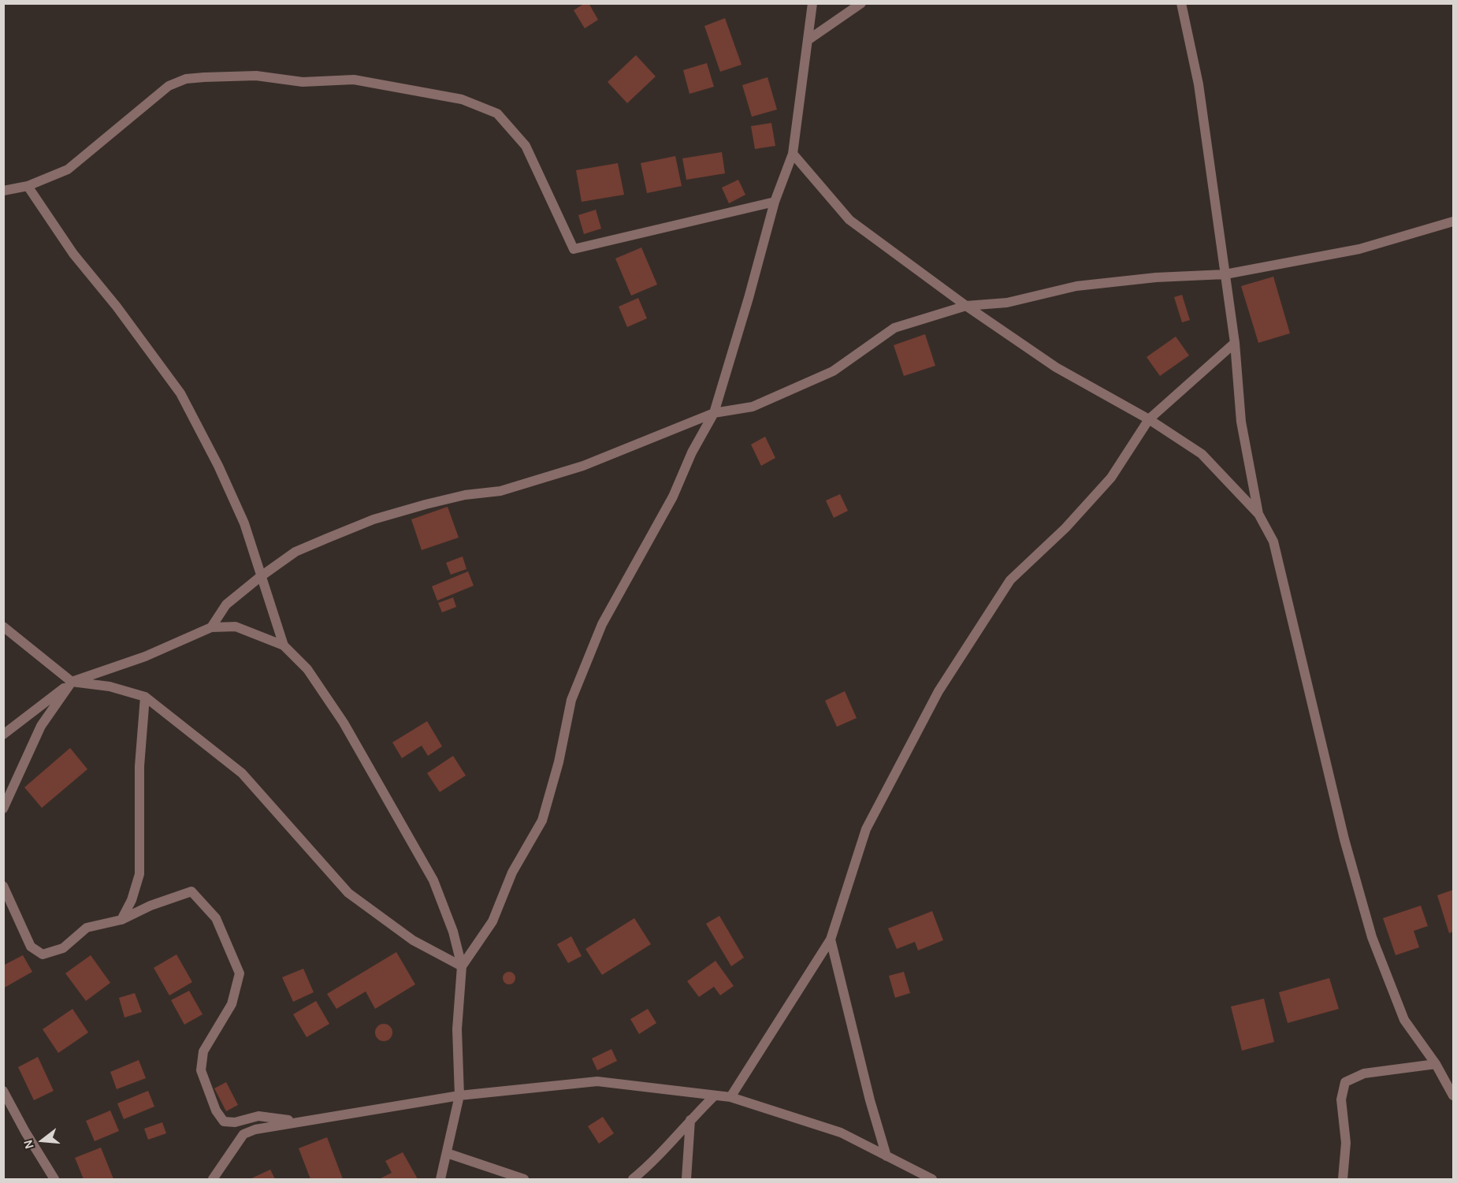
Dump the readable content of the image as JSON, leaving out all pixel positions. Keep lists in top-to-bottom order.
{
  "north": "left"
}
